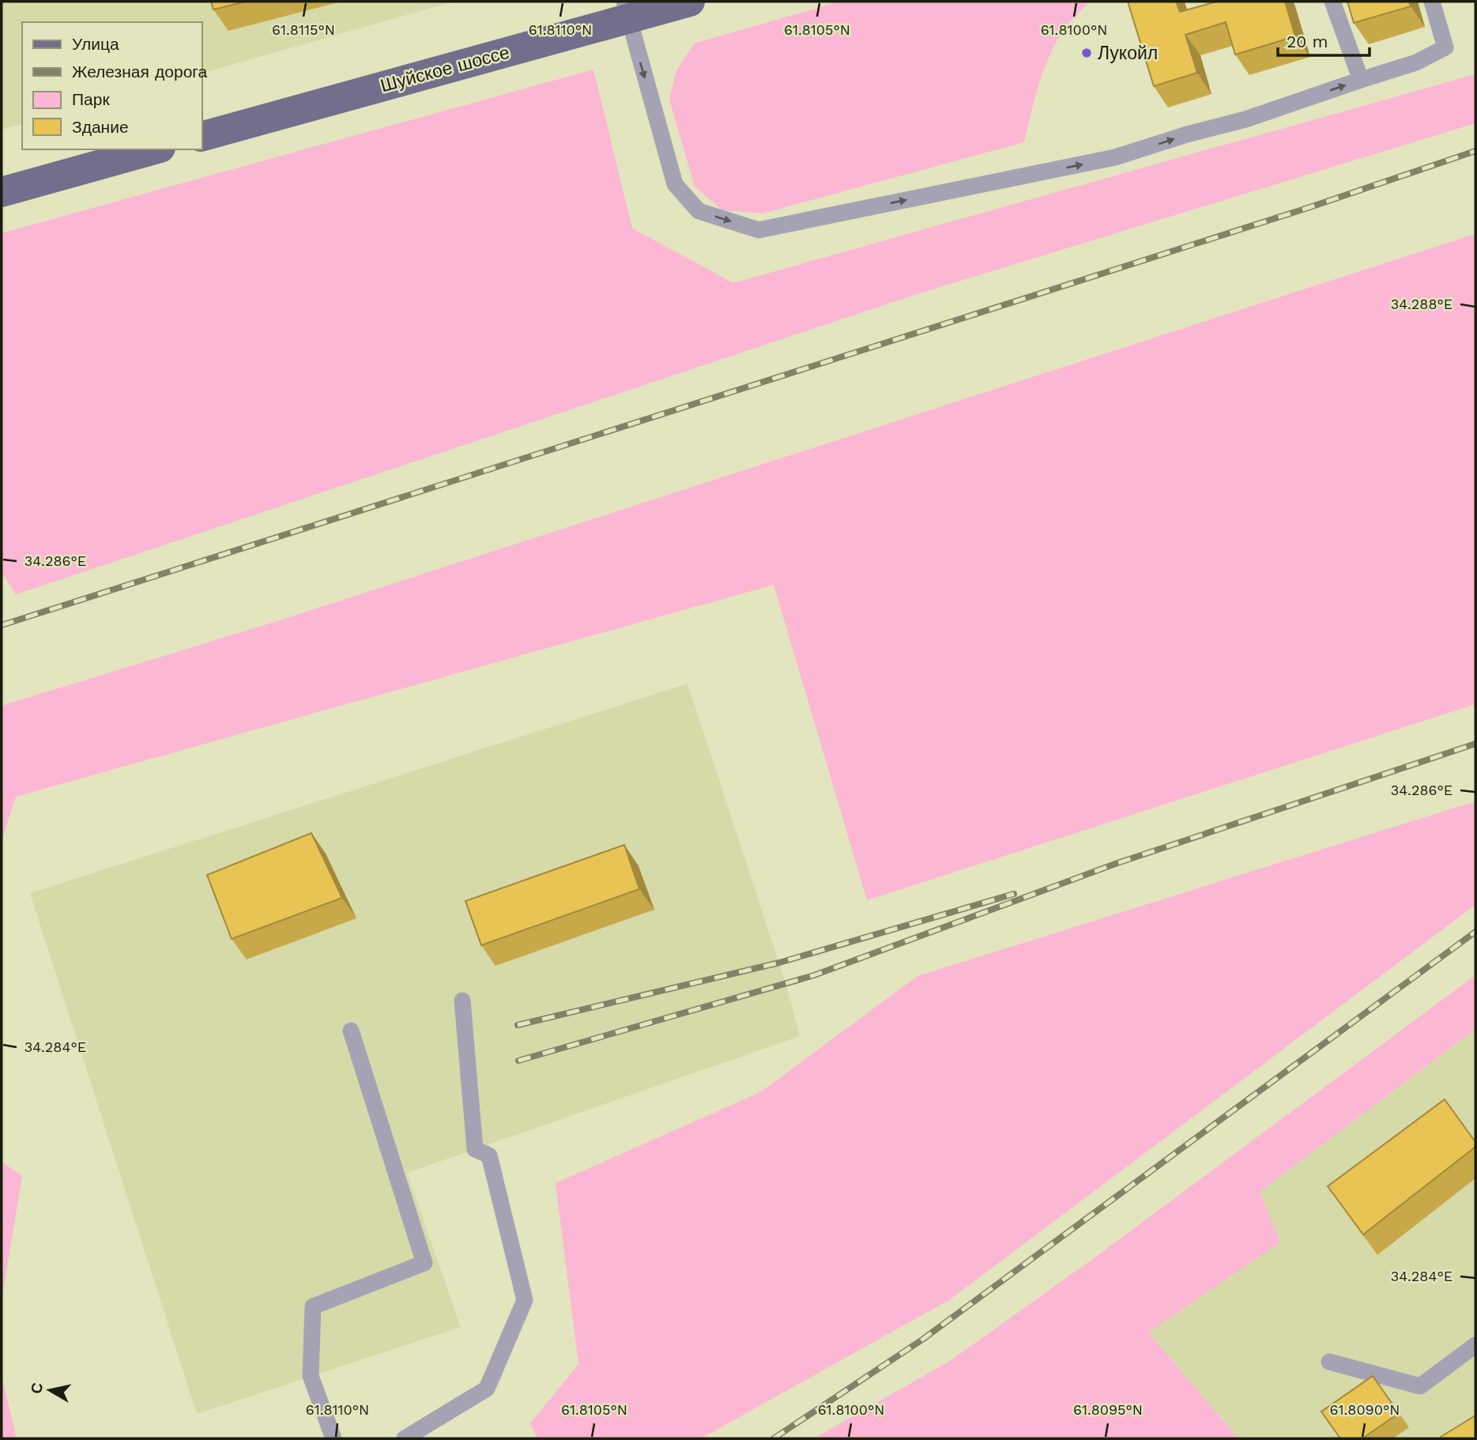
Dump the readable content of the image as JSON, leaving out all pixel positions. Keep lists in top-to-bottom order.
{
  "streets": {
    "main road": ["Шуйское шоссе"]
  },
  "places": ["Лукойл"],
  "legend": [
    "Улица",
    "Железная дорога",
    "Парк",
    "Здание"
  ],
  "scale_bar": "20 m",
  "north": "left",
  "coordinates": [
    "61.8115°N",
    "61.8110°N",
    "61.8105°N",
    "61.8100°N",
    "34.288°E",
    "34.286°E",
    "34.284°E",
    "61.8095°N",
    "61.8090°N"
  ]
}
